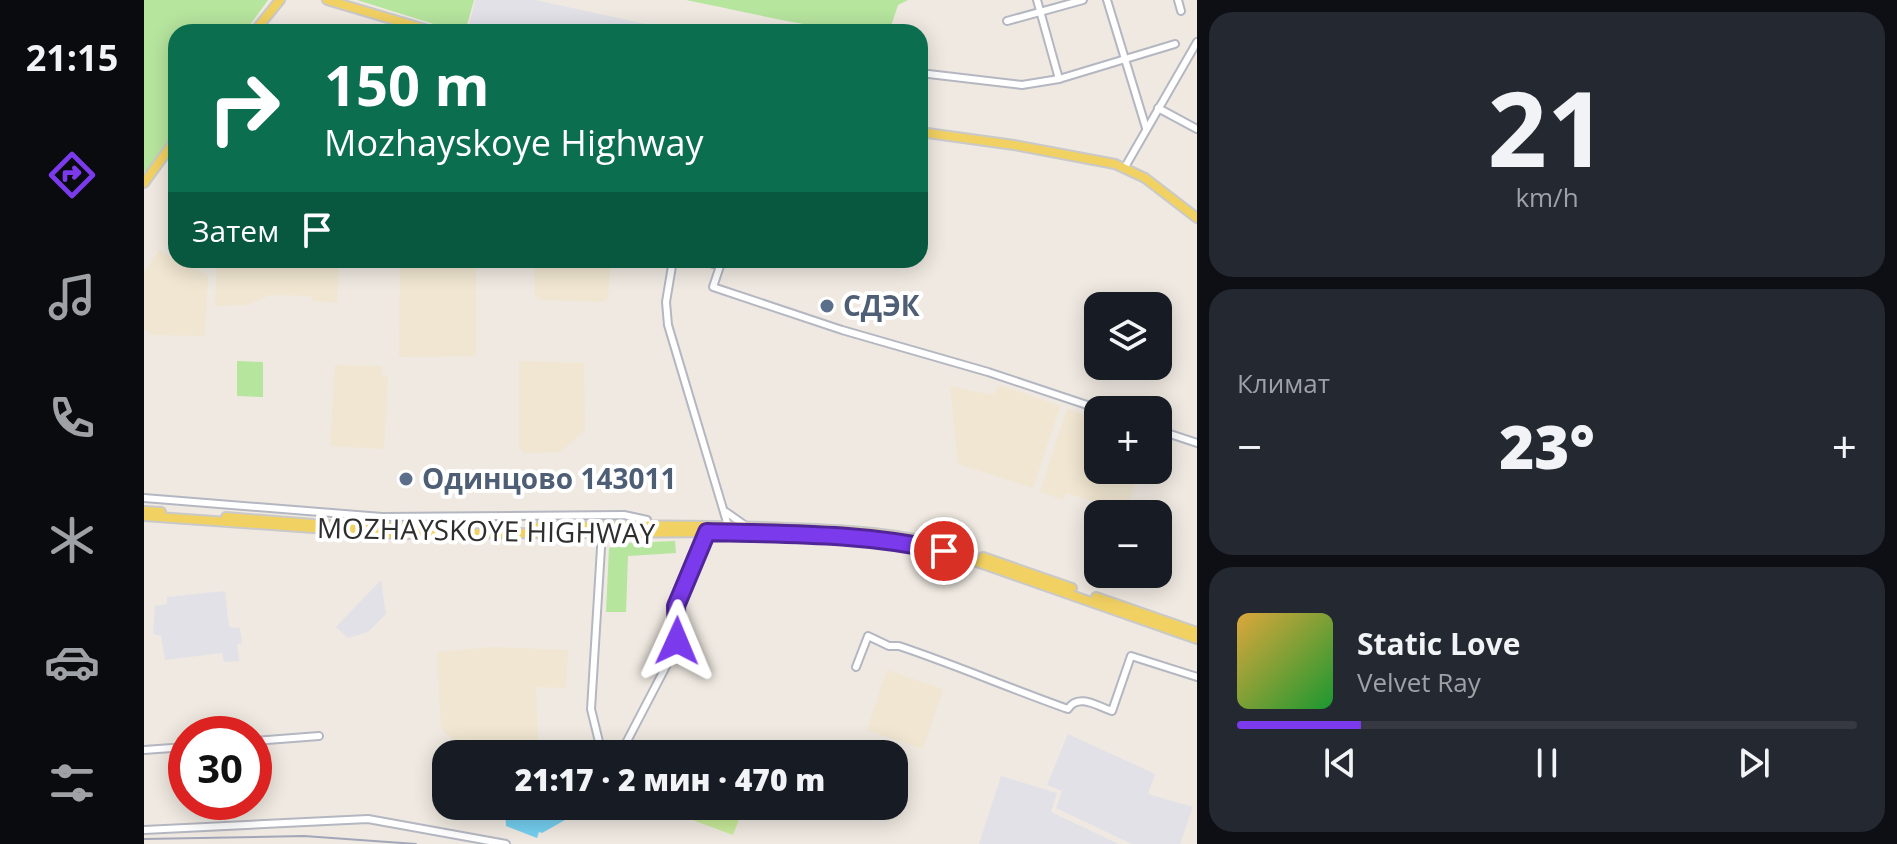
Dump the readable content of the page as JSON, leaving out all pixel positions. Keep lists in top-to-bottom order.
{
  "streets": {
    "main road": ["MOZHAYSKOYE HIGHWAY"]
  },
  "places": ["СДЭК", "Одинцово 143011"],
  "page": {
    "tabs": "21:15",
    "tile": [
      ["21", "km/h"],
      "Климат"
    ],
    "turn": ["150 m", "Mozhayskoye Highway"],
    "then": "Затем",
    "map_buttons": ["+", "−"],
    "heat": ["−", "23°", "+"],
    "song": ["Static Love", "Velvet Ray"],
    "limit": "30",
    "trip": "21:17 · 2 мин · 470 m"
  }
}
